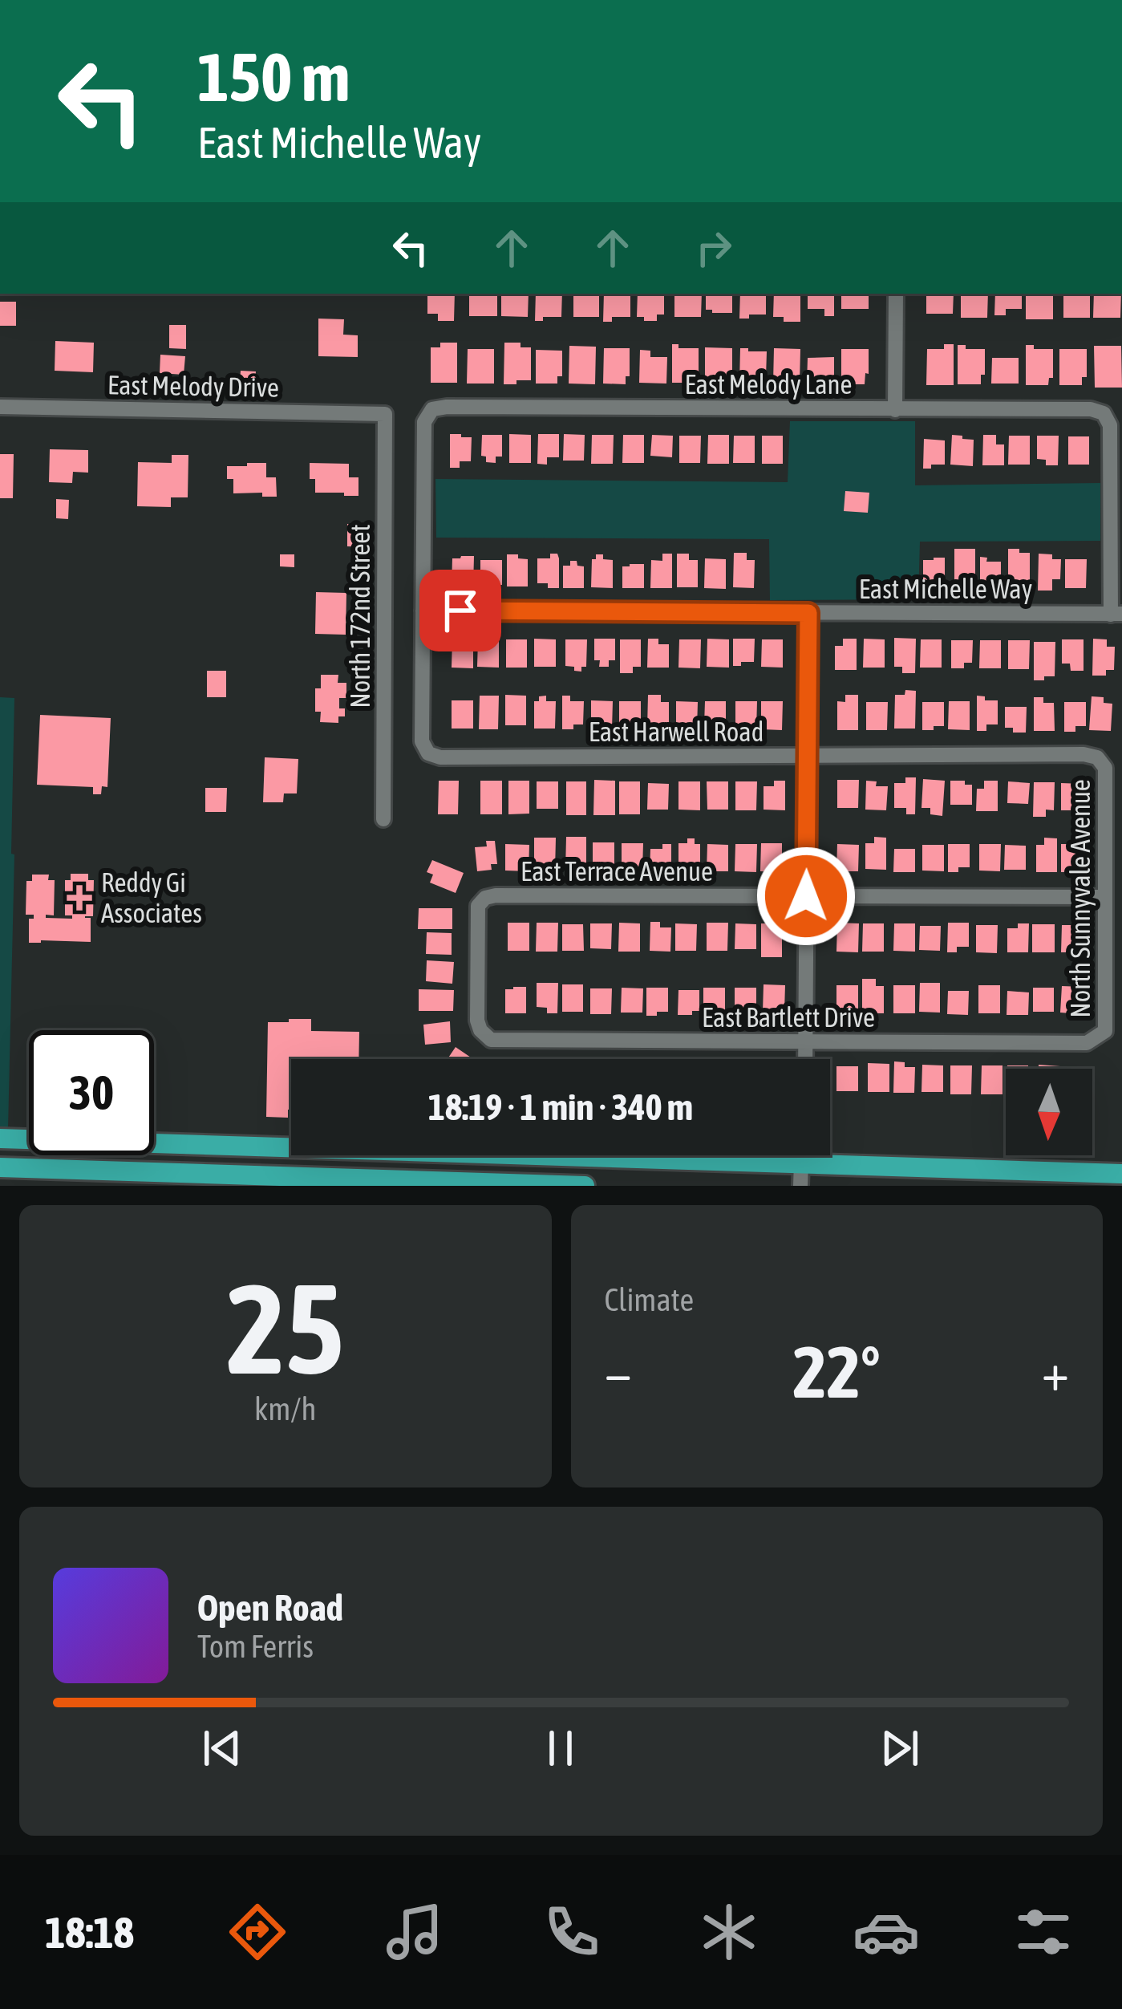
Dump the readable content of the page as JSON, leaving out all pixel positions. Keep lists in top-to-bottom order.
{
  "streets": {
    "street": [
      "East Melody Lane",
      "East Melody Drive",
      "East Michelle Way",
      "North 172nd Street",
      "East Harwell Road",
      "East Terrace Avenue",
      "North Sunnyvale Avenue",
      "East Bartlett Drive"
    ]
  },
  "crossings": [
    ["East Melody Lane", "East Michelle Way"],
    ["East Melody Lane", "East Harwell Road"],
    ["East Melody Drive", "North 172nd Street"],
    ["East Michelle Way", "East Harwell Road"],
    ["East Harwell Road", "North Sunnyvale Avenue"],
    ["East Terrace Avenue", "North Sunnyvale Avenue"],
    ["East Terrace Avenue", "East Bartlett Drive"],
    ["North Sunnyvale Avenue", "East Bartlett Drive"]
  ],
  "places": {
    "health": ["Reddy Gi Associates"]
  },
  "north": "bottom",
  "page": {
    "turn": ["150 m", "East Michelle Way"],
    "limit": "30",
    "trip": "18:19 · 1 min · 340 m",
    "tile": [
      ["25", "km/h"],
      "Climate"
    ],
    "heat": ["−", "22°", "+"],
    "song": ["Open Road", "Tom Ferris"],
    "tabs": "18:18"
  }
}
